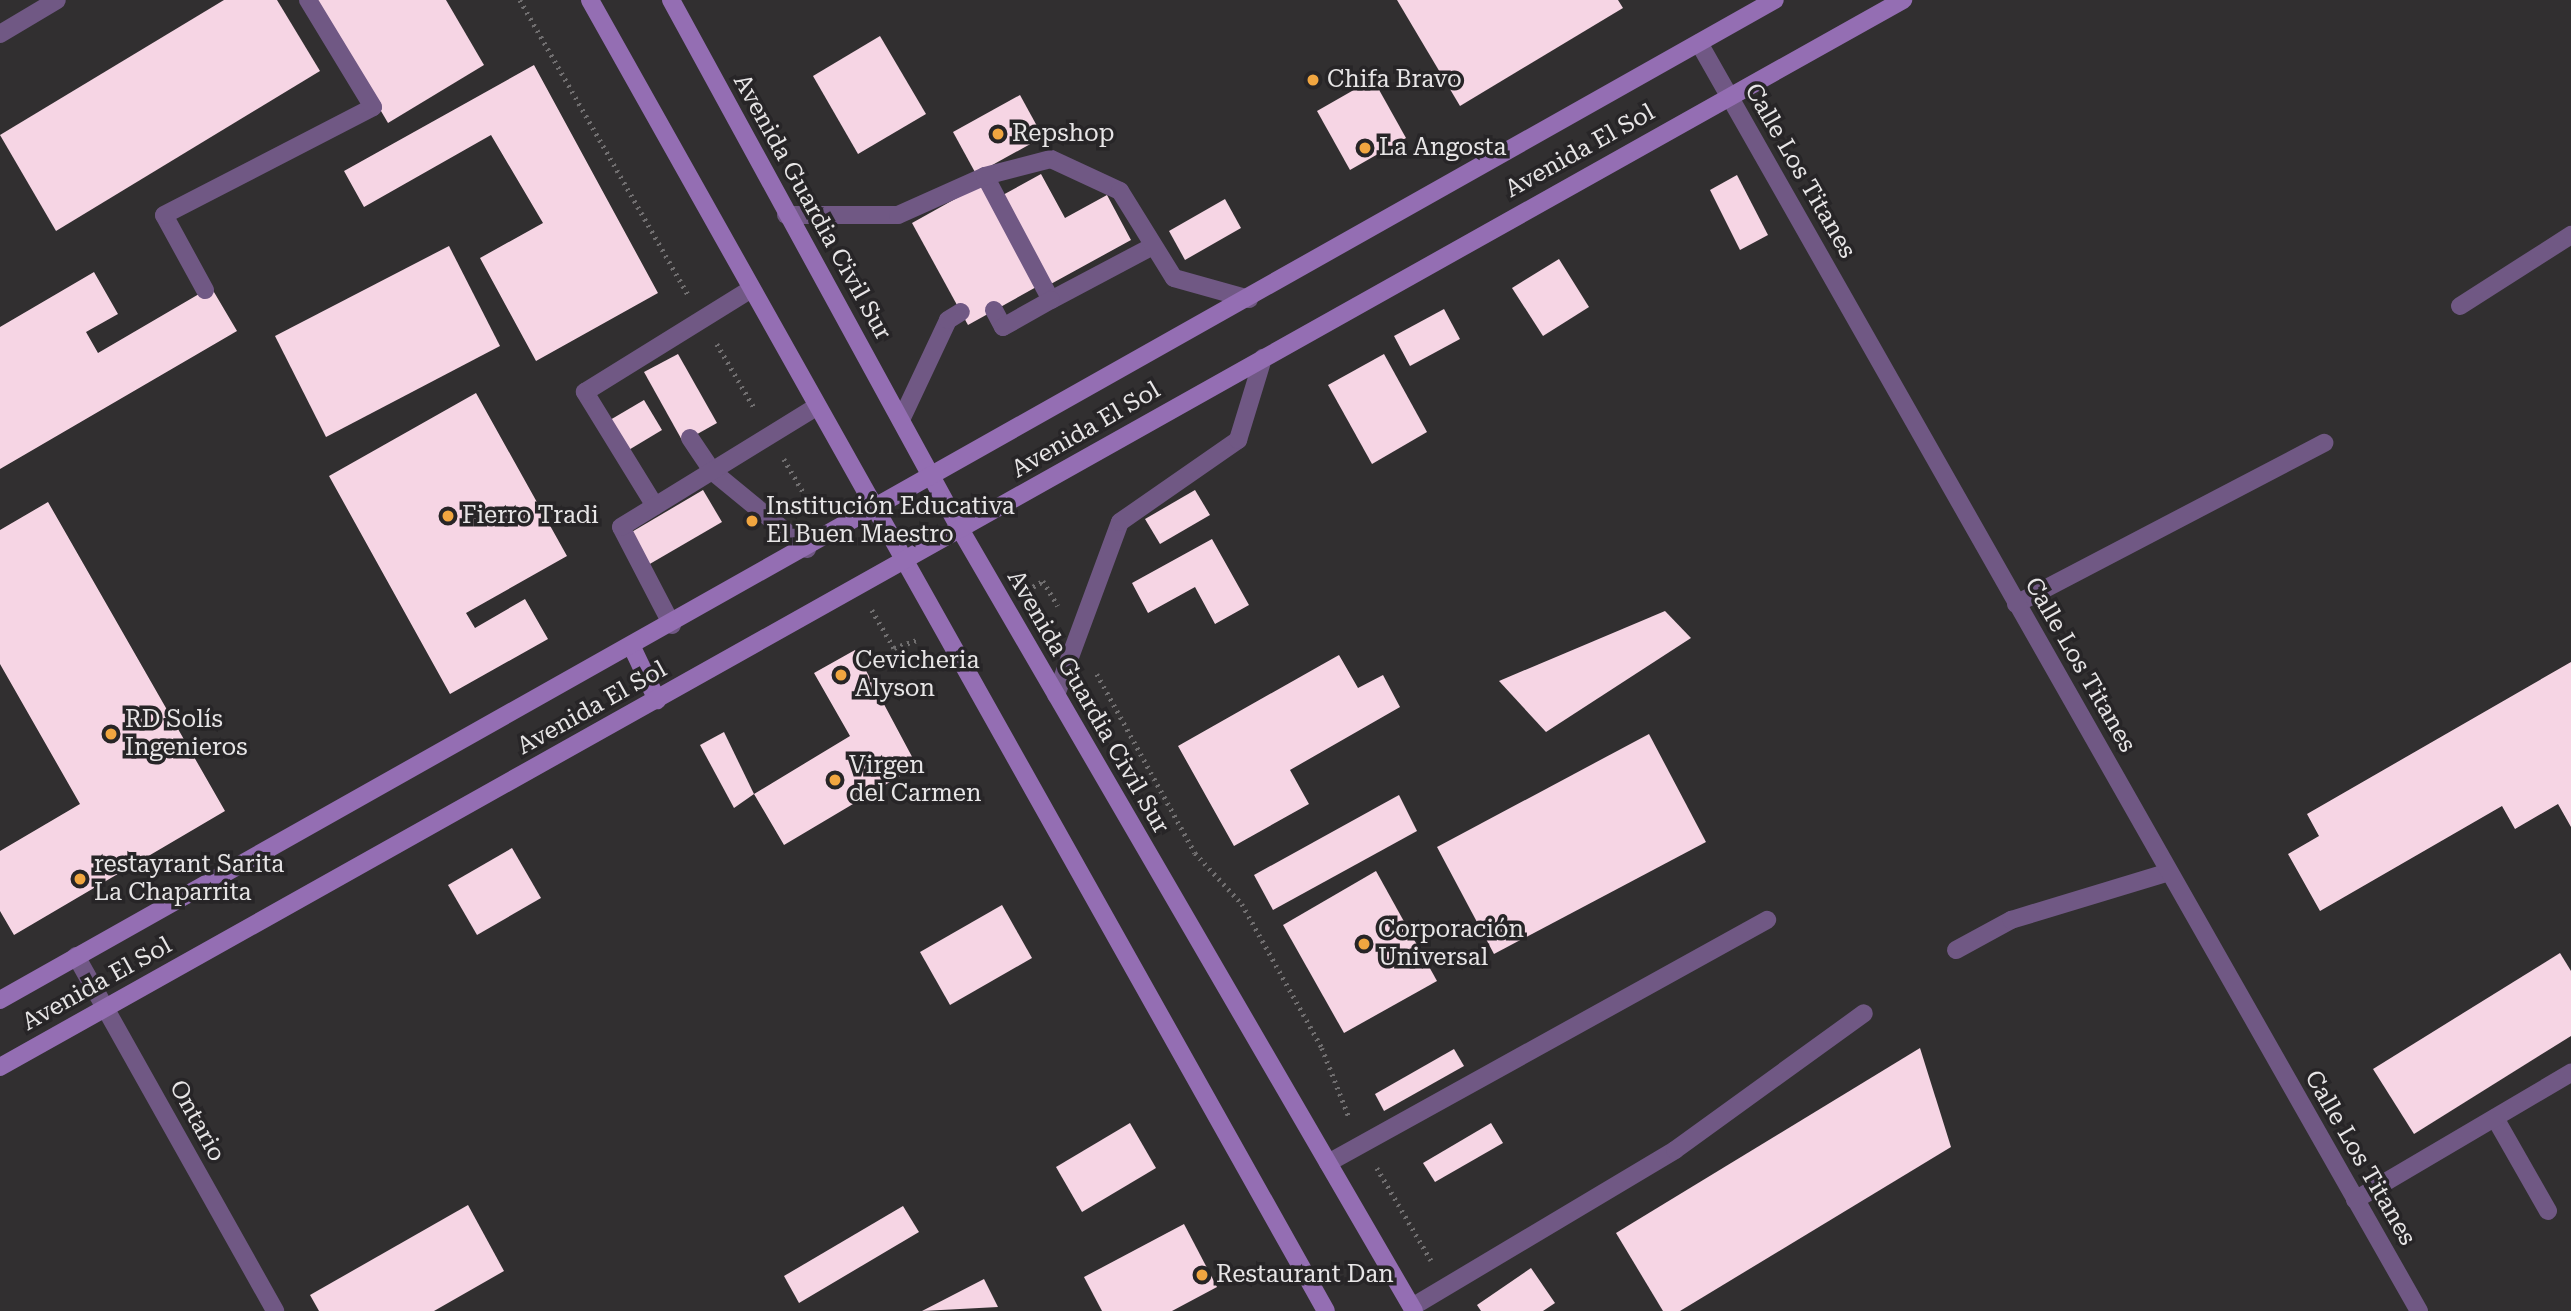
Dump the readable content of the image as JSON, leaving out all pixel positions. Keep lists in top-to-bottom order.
{
  "streets": {
    "main road": ["Avenida El Sol", "Avenida Guardia Civil Sur"],
    "street": ["Calle Los Titanes", "Ontario"]
  },
  "crossings": [
    ["Avenida El Sol", "Calle Los Titanes"],
    ["Avenida El Sol", "Avenida Guardia Civil Sur"],
    ["Avenida El Sol", "Ontario"]
  ],
  "places": [
    "Chifa Bravo",
    "Repshop",
    "La Angosta",
    "Fierro Tradi",
    "Institución Educativa El Buen Maestro",
    "Cevicheria Alyson",
    "RD Solís Ingenieros",
    "Virgen del Carmen",
    "restayrant Sarita La Chaparrita",
    "Corporación Universal",
    "Restaurant Dan"
  ]
}
